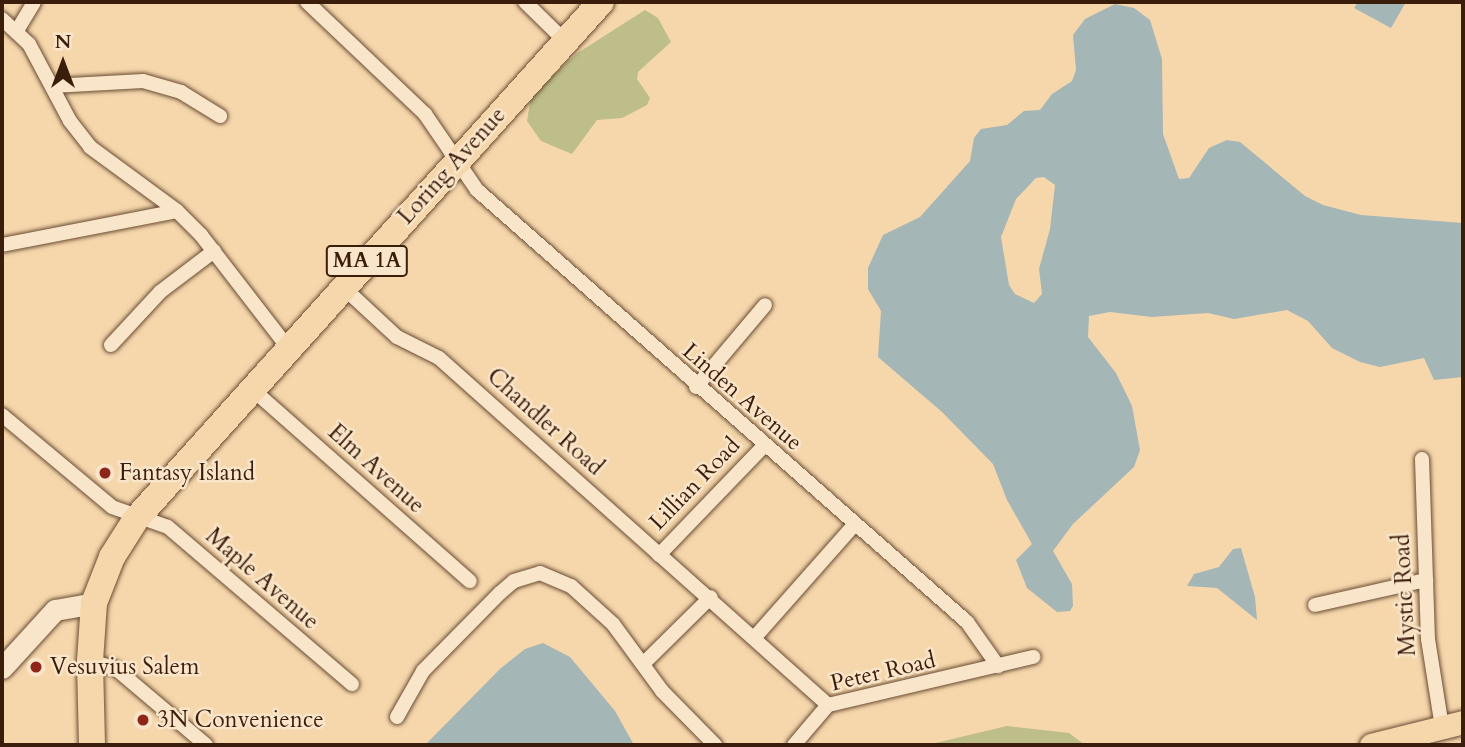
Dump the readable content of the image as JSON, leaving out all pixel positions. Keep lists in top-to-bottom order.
{
  "streets": {
    "highway": ["Loring Avenue", "MA 1A"],
    "street": [
      "Linden Avenue",
      "Chandler Road",
      "Elm Avenue",
      "Lillian Road",
      "Maple Avenue",
      "Mystic Road",
      "Peter Road"
    ]
  },
  "crossings": [
    ["Loring Avenue", "MA 1A"],
    ["Loring Avenue", "Linden Avenue"],
    ["Loring Avenue", "Chandler Road"],
    ["Loring Avenue", "Elm Avenue"],
    ["Loring Avenue", "Maple Avenue"],
    ["MA 1A", "Maple Avenue"],
    ["Linden Avenue", "Lillian Road"],
    ["Linden Avenue", "Peter Road"],
    ["Chandler Road", "Lillian Road"],
    ["Chandler Road", "Peter Road"]
  ],
  "places": ["Fantasy Island", "Vesuvius Salem", "3N Convenience"],
  "north": "top"
}
